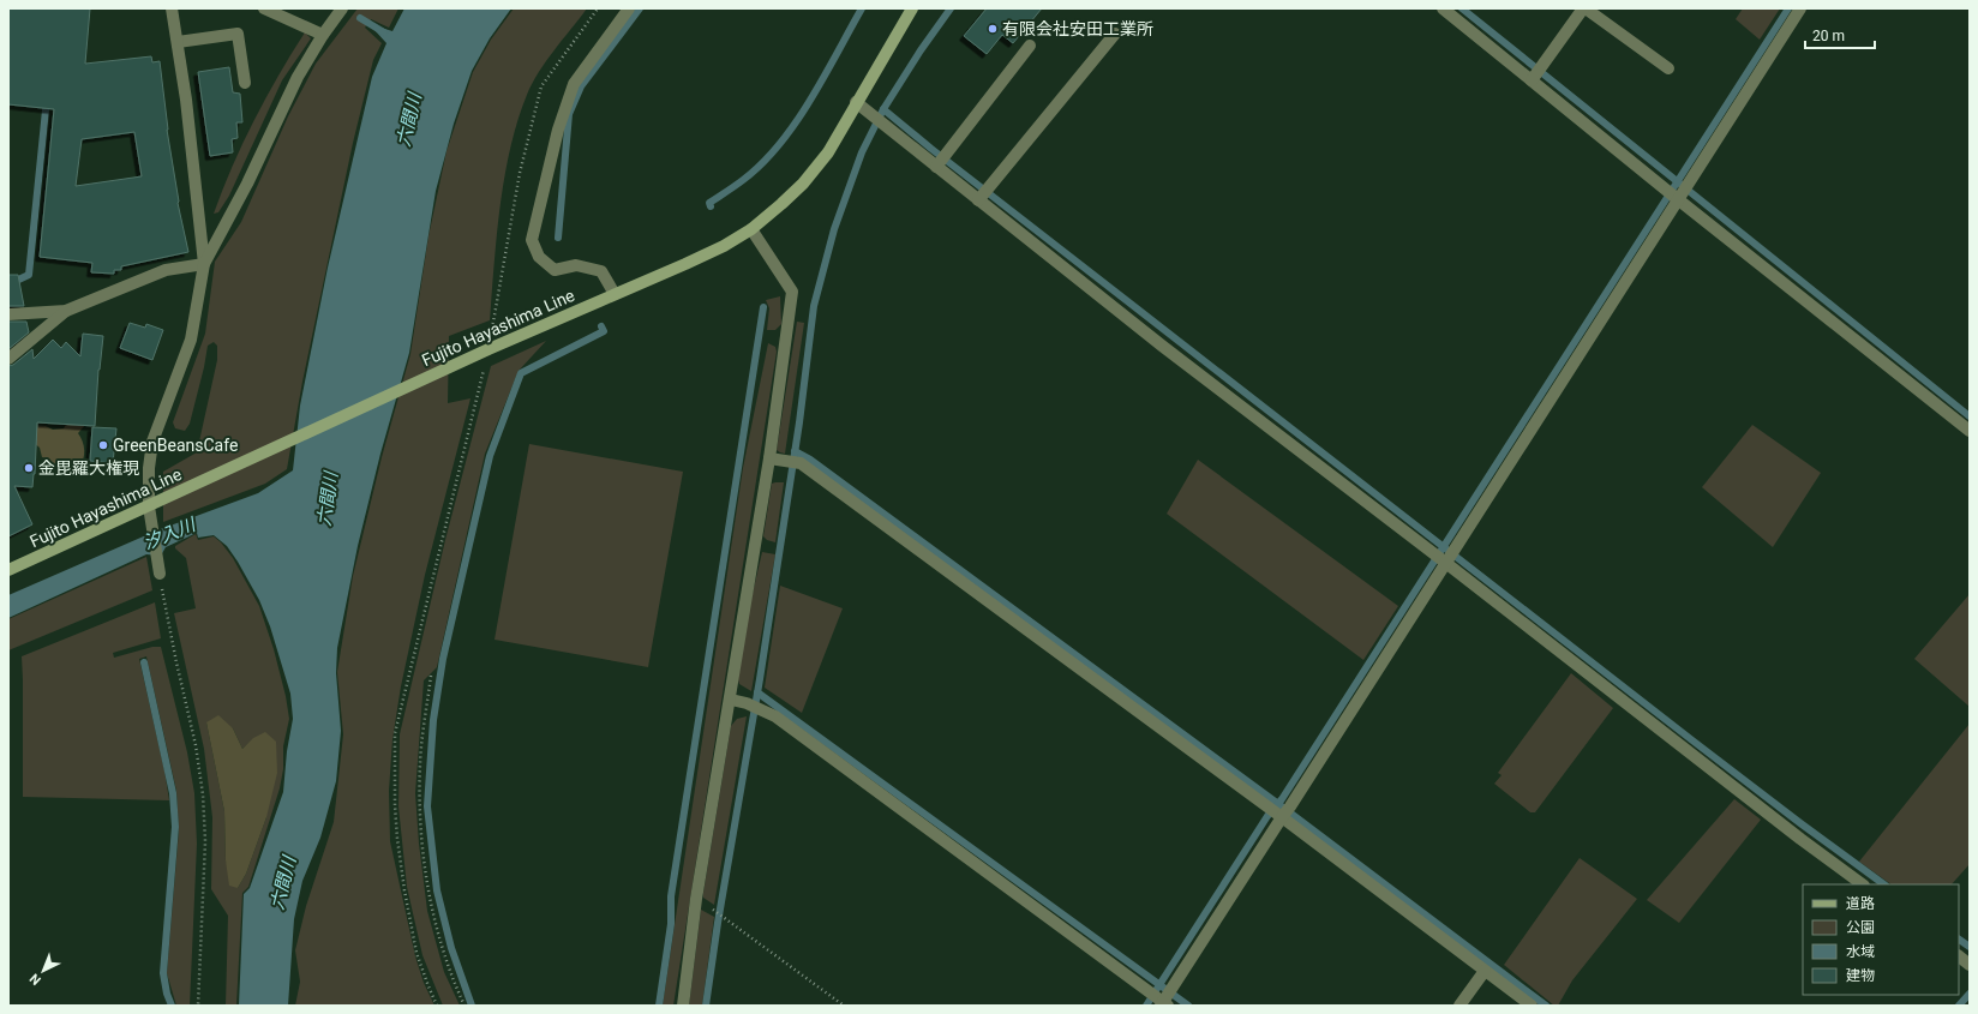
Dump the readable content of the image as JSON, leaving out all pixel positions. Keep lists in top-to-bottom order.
{
  "streets": {
    "main road": ["Fujito Hayashima Line"]
  },
  "water": ["六間川", "汐入川"],
  "places": ["有限会社安田工業所", "GreenBeansCafe", "金毘羅大権現"],
  "legend": [
    "道路",
    "公園",
    "水域",
    "建物"
  ],
  "scale_bar": "20 m",
  "north": "bottom left"
}
